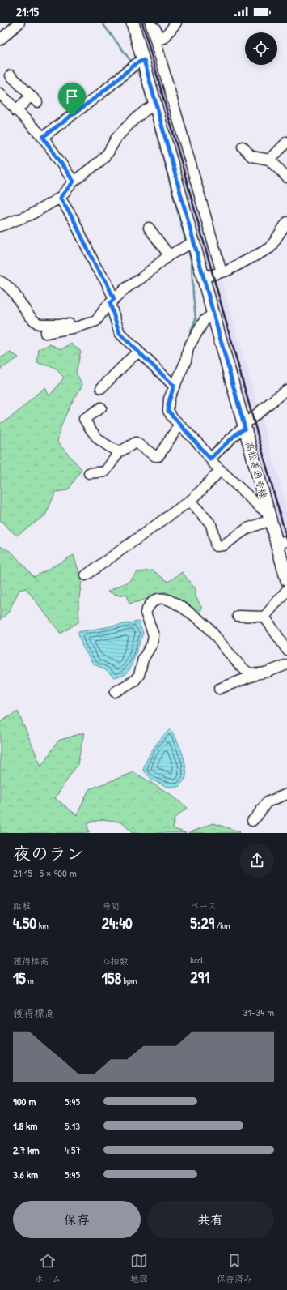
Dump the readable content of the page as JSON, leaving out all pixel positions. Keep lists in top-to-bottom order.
{
  "streets": {
    "main road": ["高松善通寺線"]
  },
  "page": {
    "status": "21:15",
    "heading": ["夜のラン", "21:15 · 5 × 900 m"],
    "stats": [
      ["距離", "4.50 km"],
      ["時間", "24:40"],
      ["ペース", "5:29 /km"],
      ["獲得標高", "15 m"],
      ["心拍数", "158 bpm"],
      ["kcal", "291"]
    ],
    "chart": ["獲得標高", "31–34 m"],
    "list": [
      {
        "name": "900 m",
        "note": "5:45"
      },
      {
        "name": "1.8 km",
        "note": "5:13"
      },
      {
        "name": "2.7 km",
        "note": "4:57"
      },
      {
        "name": "3.6 km",
        "note": "5:45"
      }
    ],
    "buttons": ["保存", "共有"],
    "tabs": ["ホーム", "地図", "保存済み"]
  }
}
